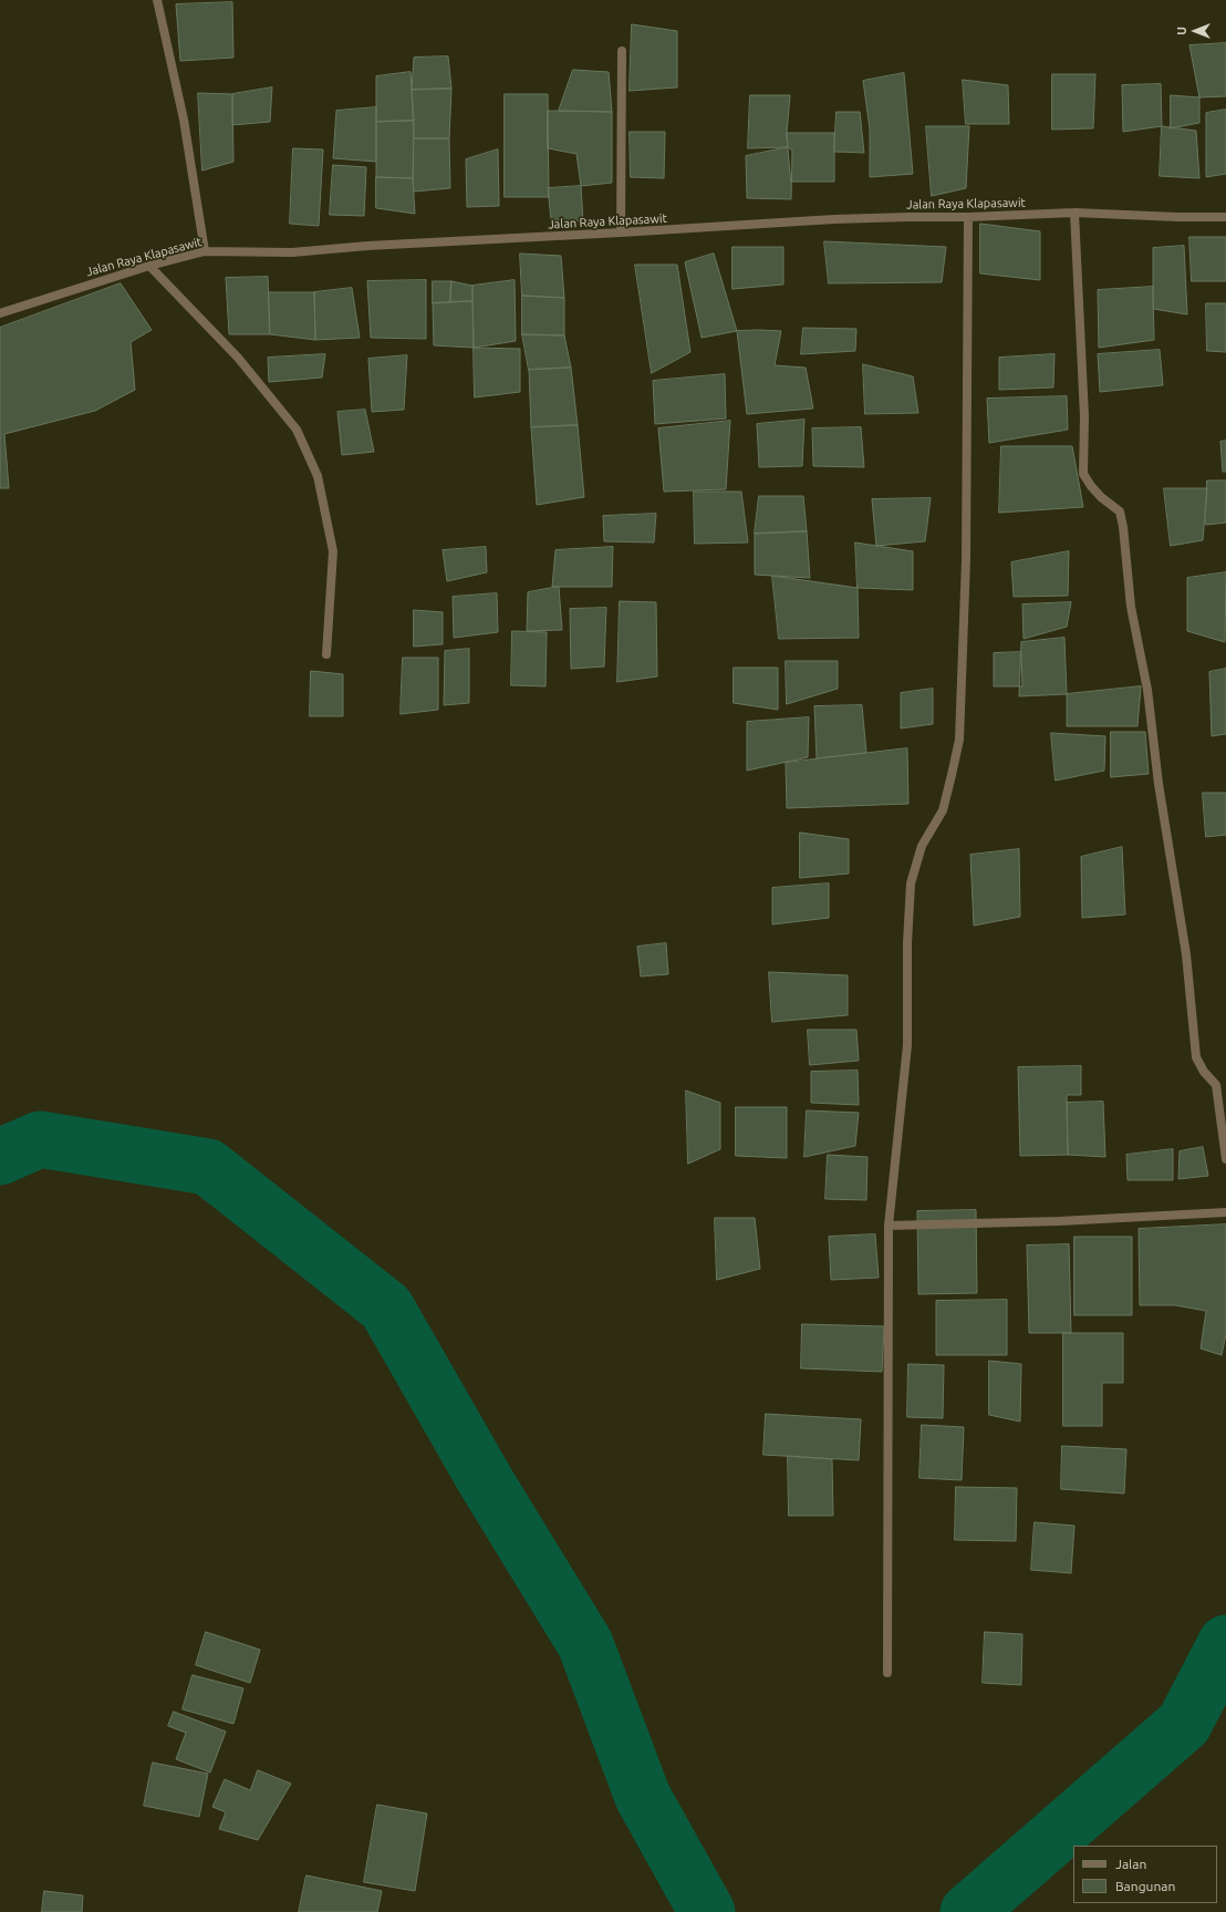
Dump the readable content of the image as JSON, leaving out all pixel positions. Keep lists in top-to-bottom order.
{
  "streets": {
    "street": ["Jalan Raya Klapasawit"]
  },
  "legend": ["Jalan", "Bangunan"],
  "north": "left"
}
